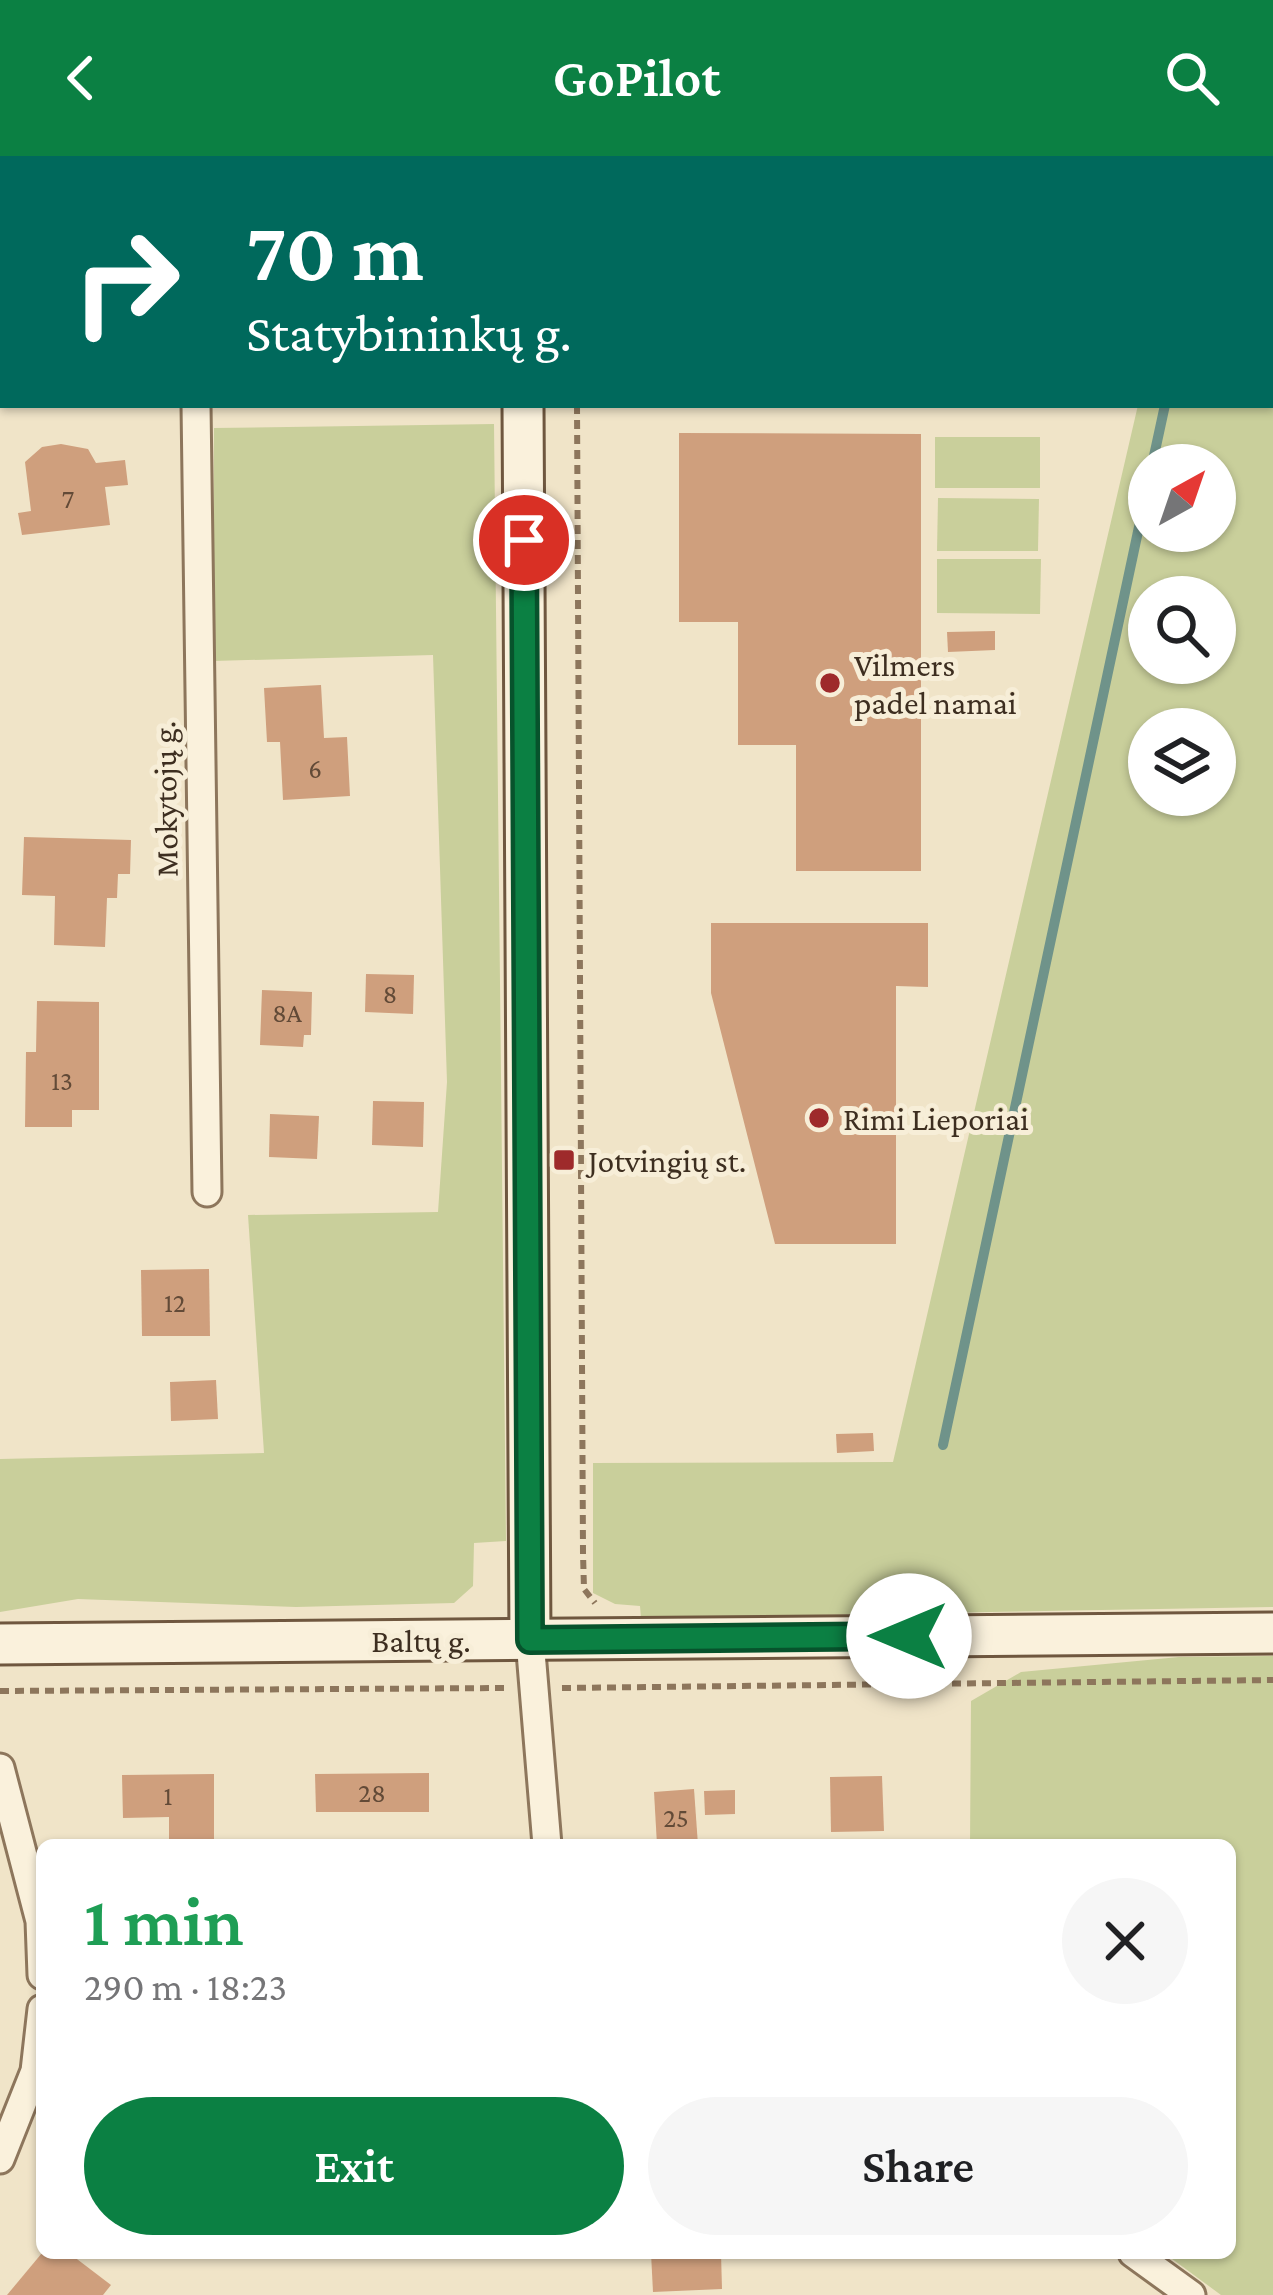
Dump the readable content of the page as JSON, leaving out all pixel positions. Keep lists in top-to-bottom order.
{
  "streets": {
    "main road": ["Baltų g."],
    "street": ["Mokytojų g."]
  },
  "places": {
    "other": ["Vilmers padel namai", "Rimi Lieporiai"],
    "transit": ["Jotvingių st."]
  },
  "house_numbers": [
    "7",
    "6",
    "8",
    "8A",
    "13",
    "12",
    "28",
    "1",
    "25"
  ],
  "north": "top right",
  "page": {
    "header": "GoPilot",
    "turn": ["70 m", "Statybininkų g."],
    "heading": ["1 min", "290 m · 18:23"],
    "buttons": ["Exit", "Share"]
  }
}
